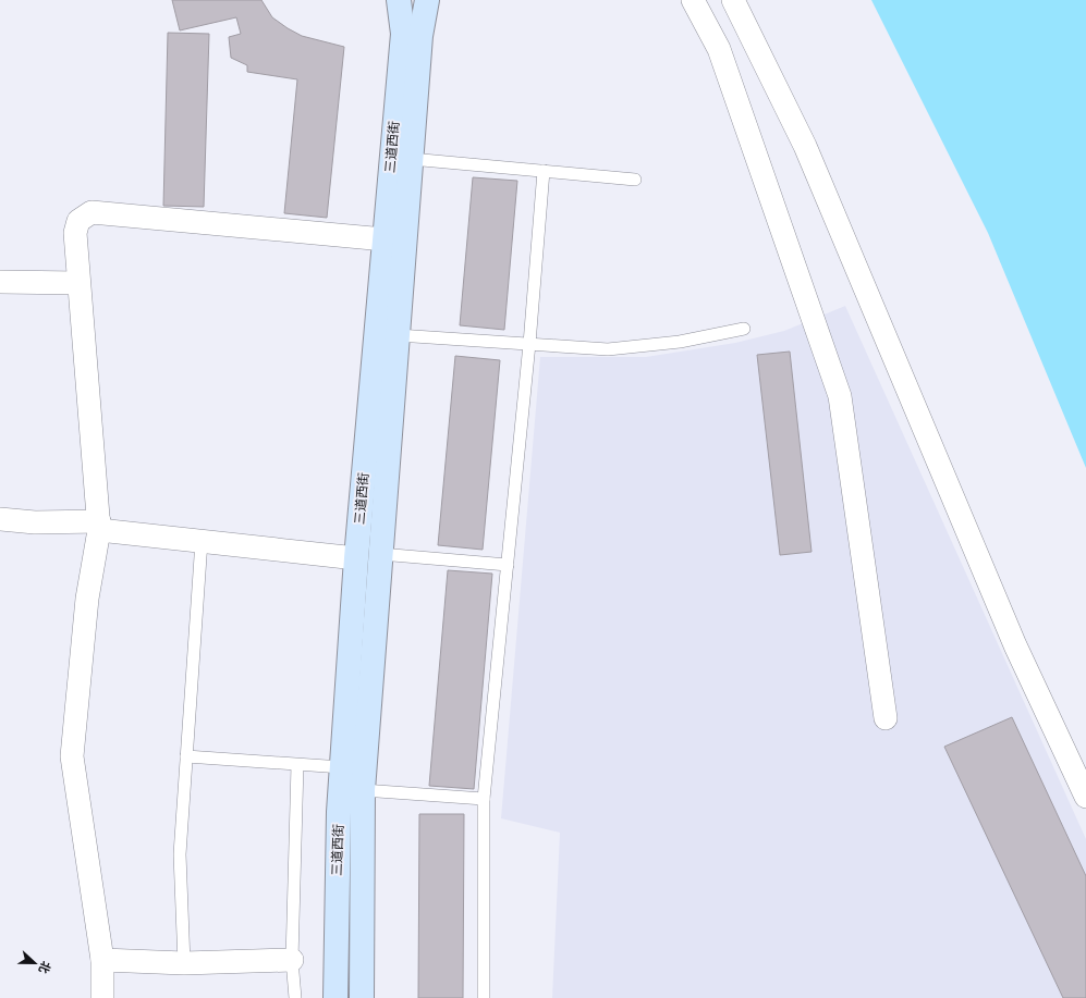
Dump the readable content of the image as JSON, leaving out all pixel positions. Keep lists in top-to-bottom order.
{
  "streets": {
    "main road": ["三道西街"]
  },
  "north": "right"
}
